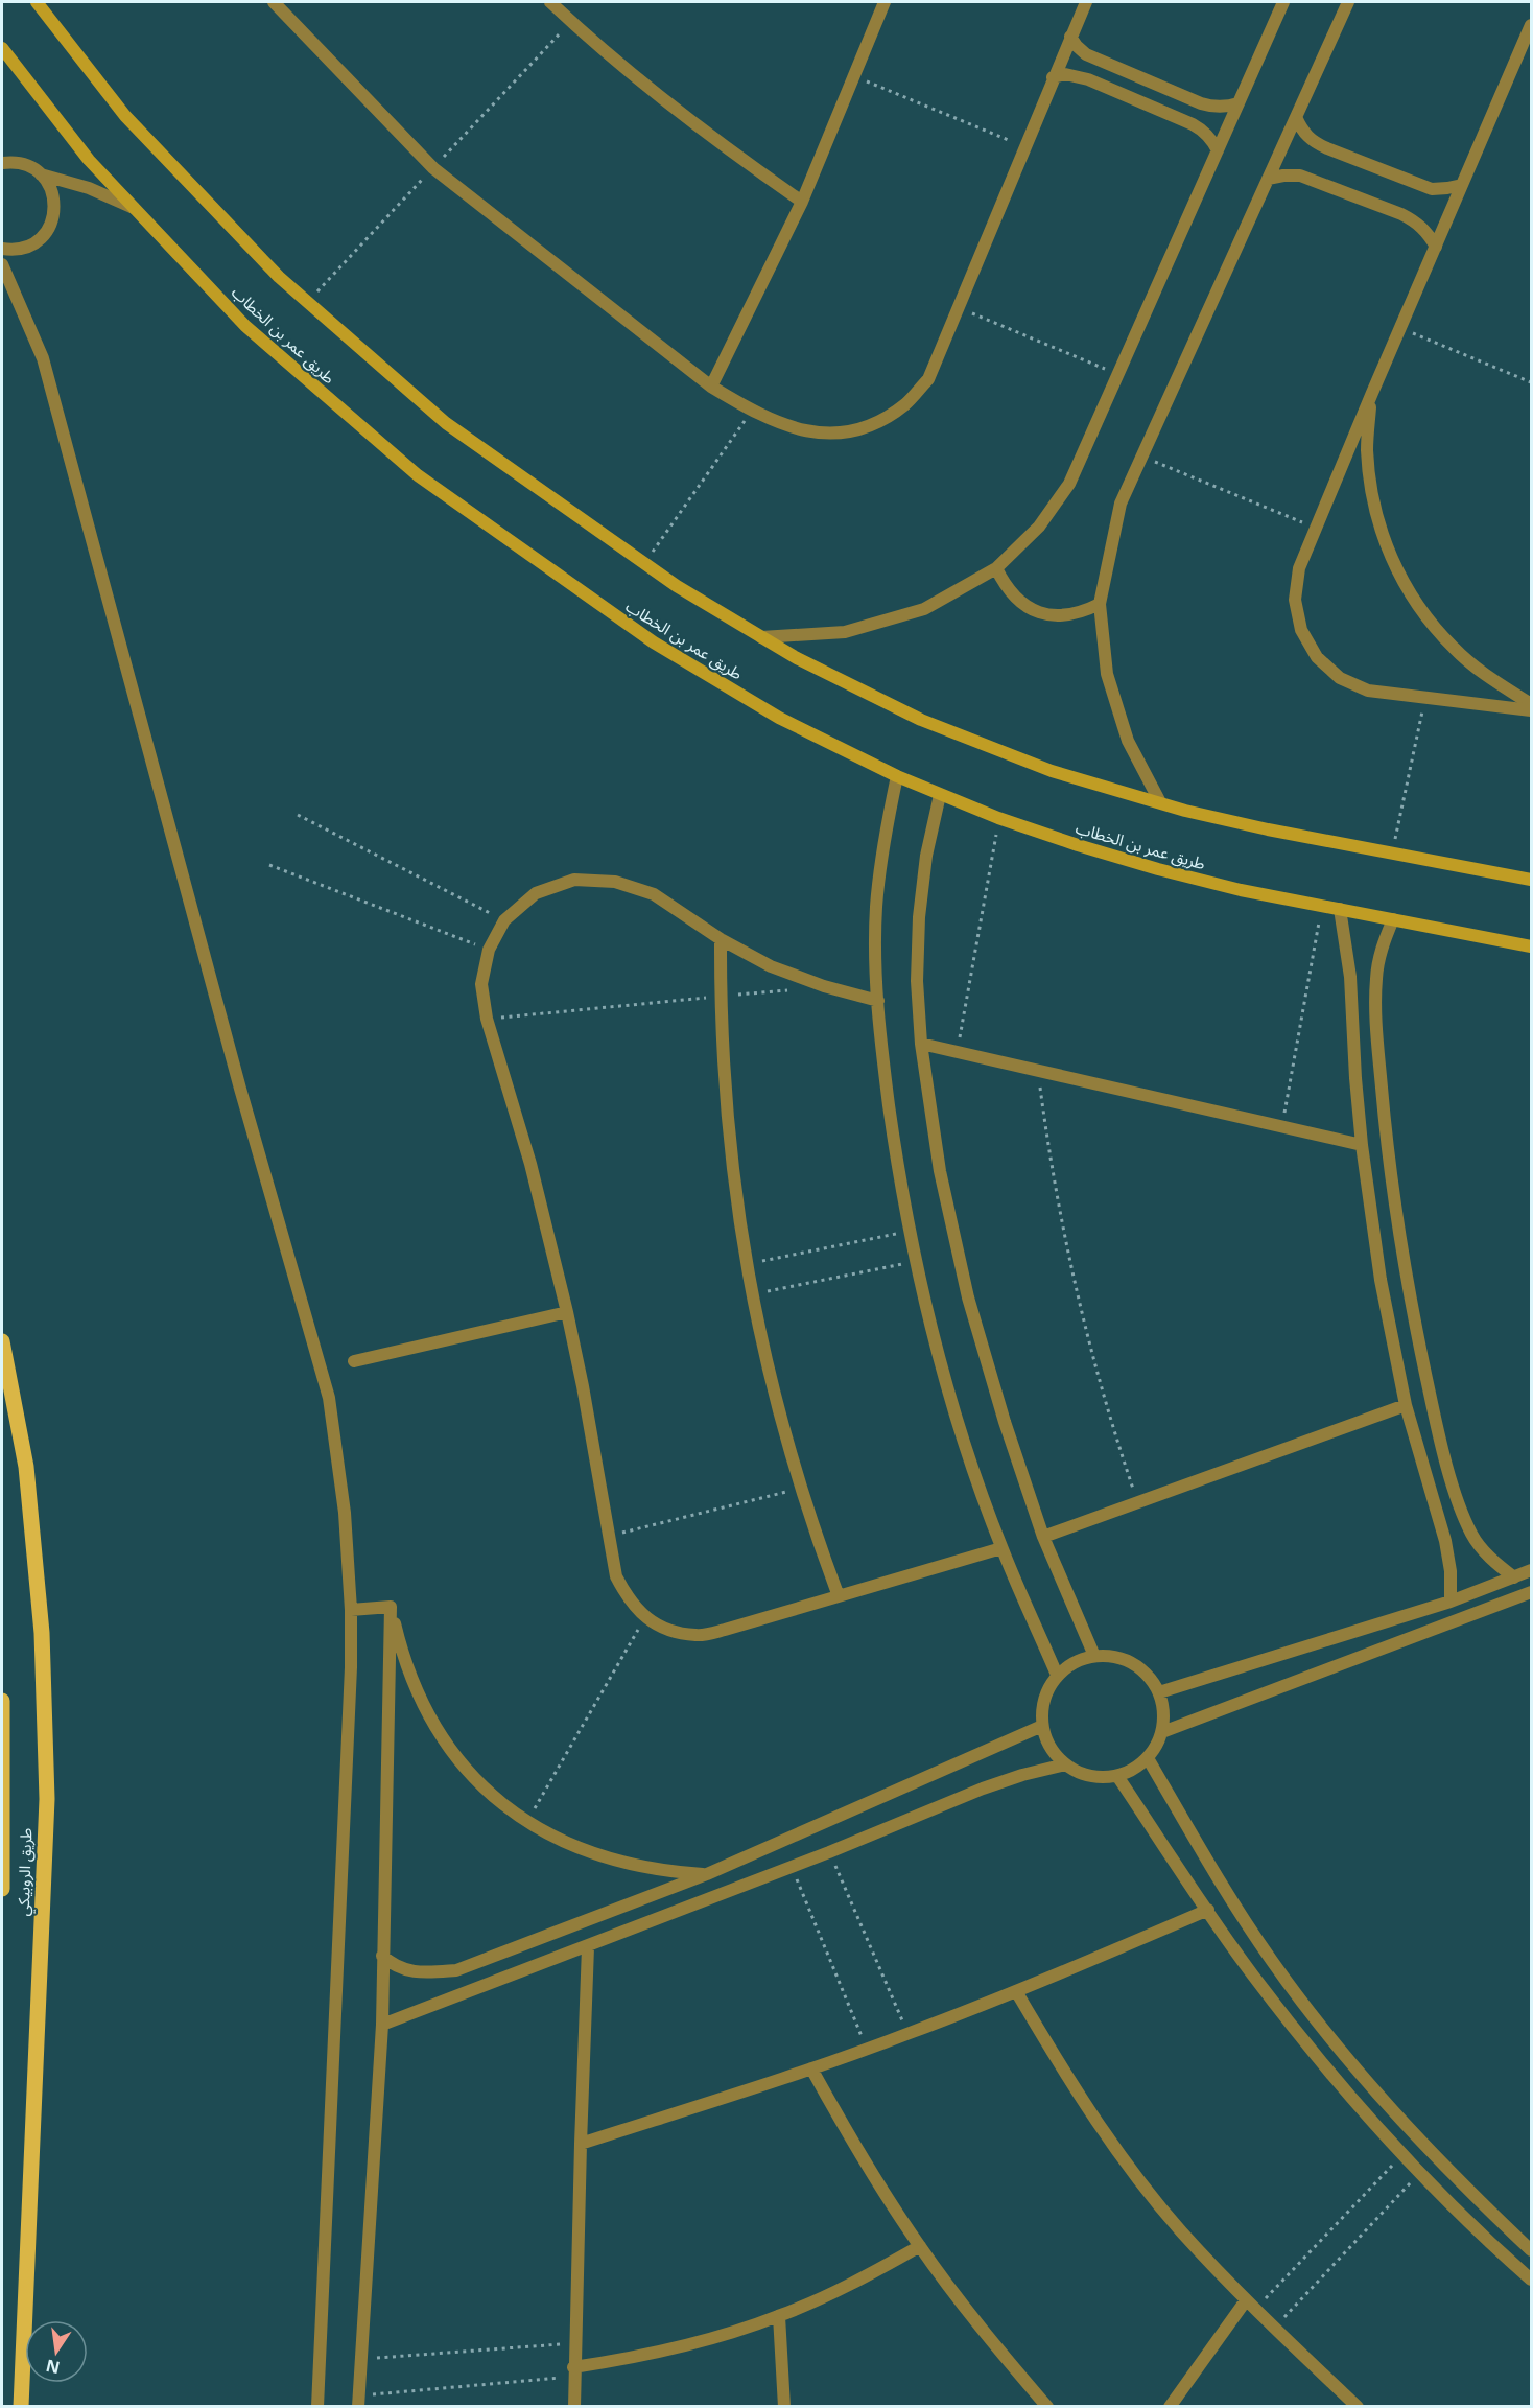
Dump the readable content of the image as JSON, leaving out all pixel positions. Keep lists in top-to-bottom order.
{
  "streets": {
    "main road": ["طريق الروبيكي"],
    "street": ["طريق عمر بن الخطاب"]
  },
  "north": "bottom"
}
